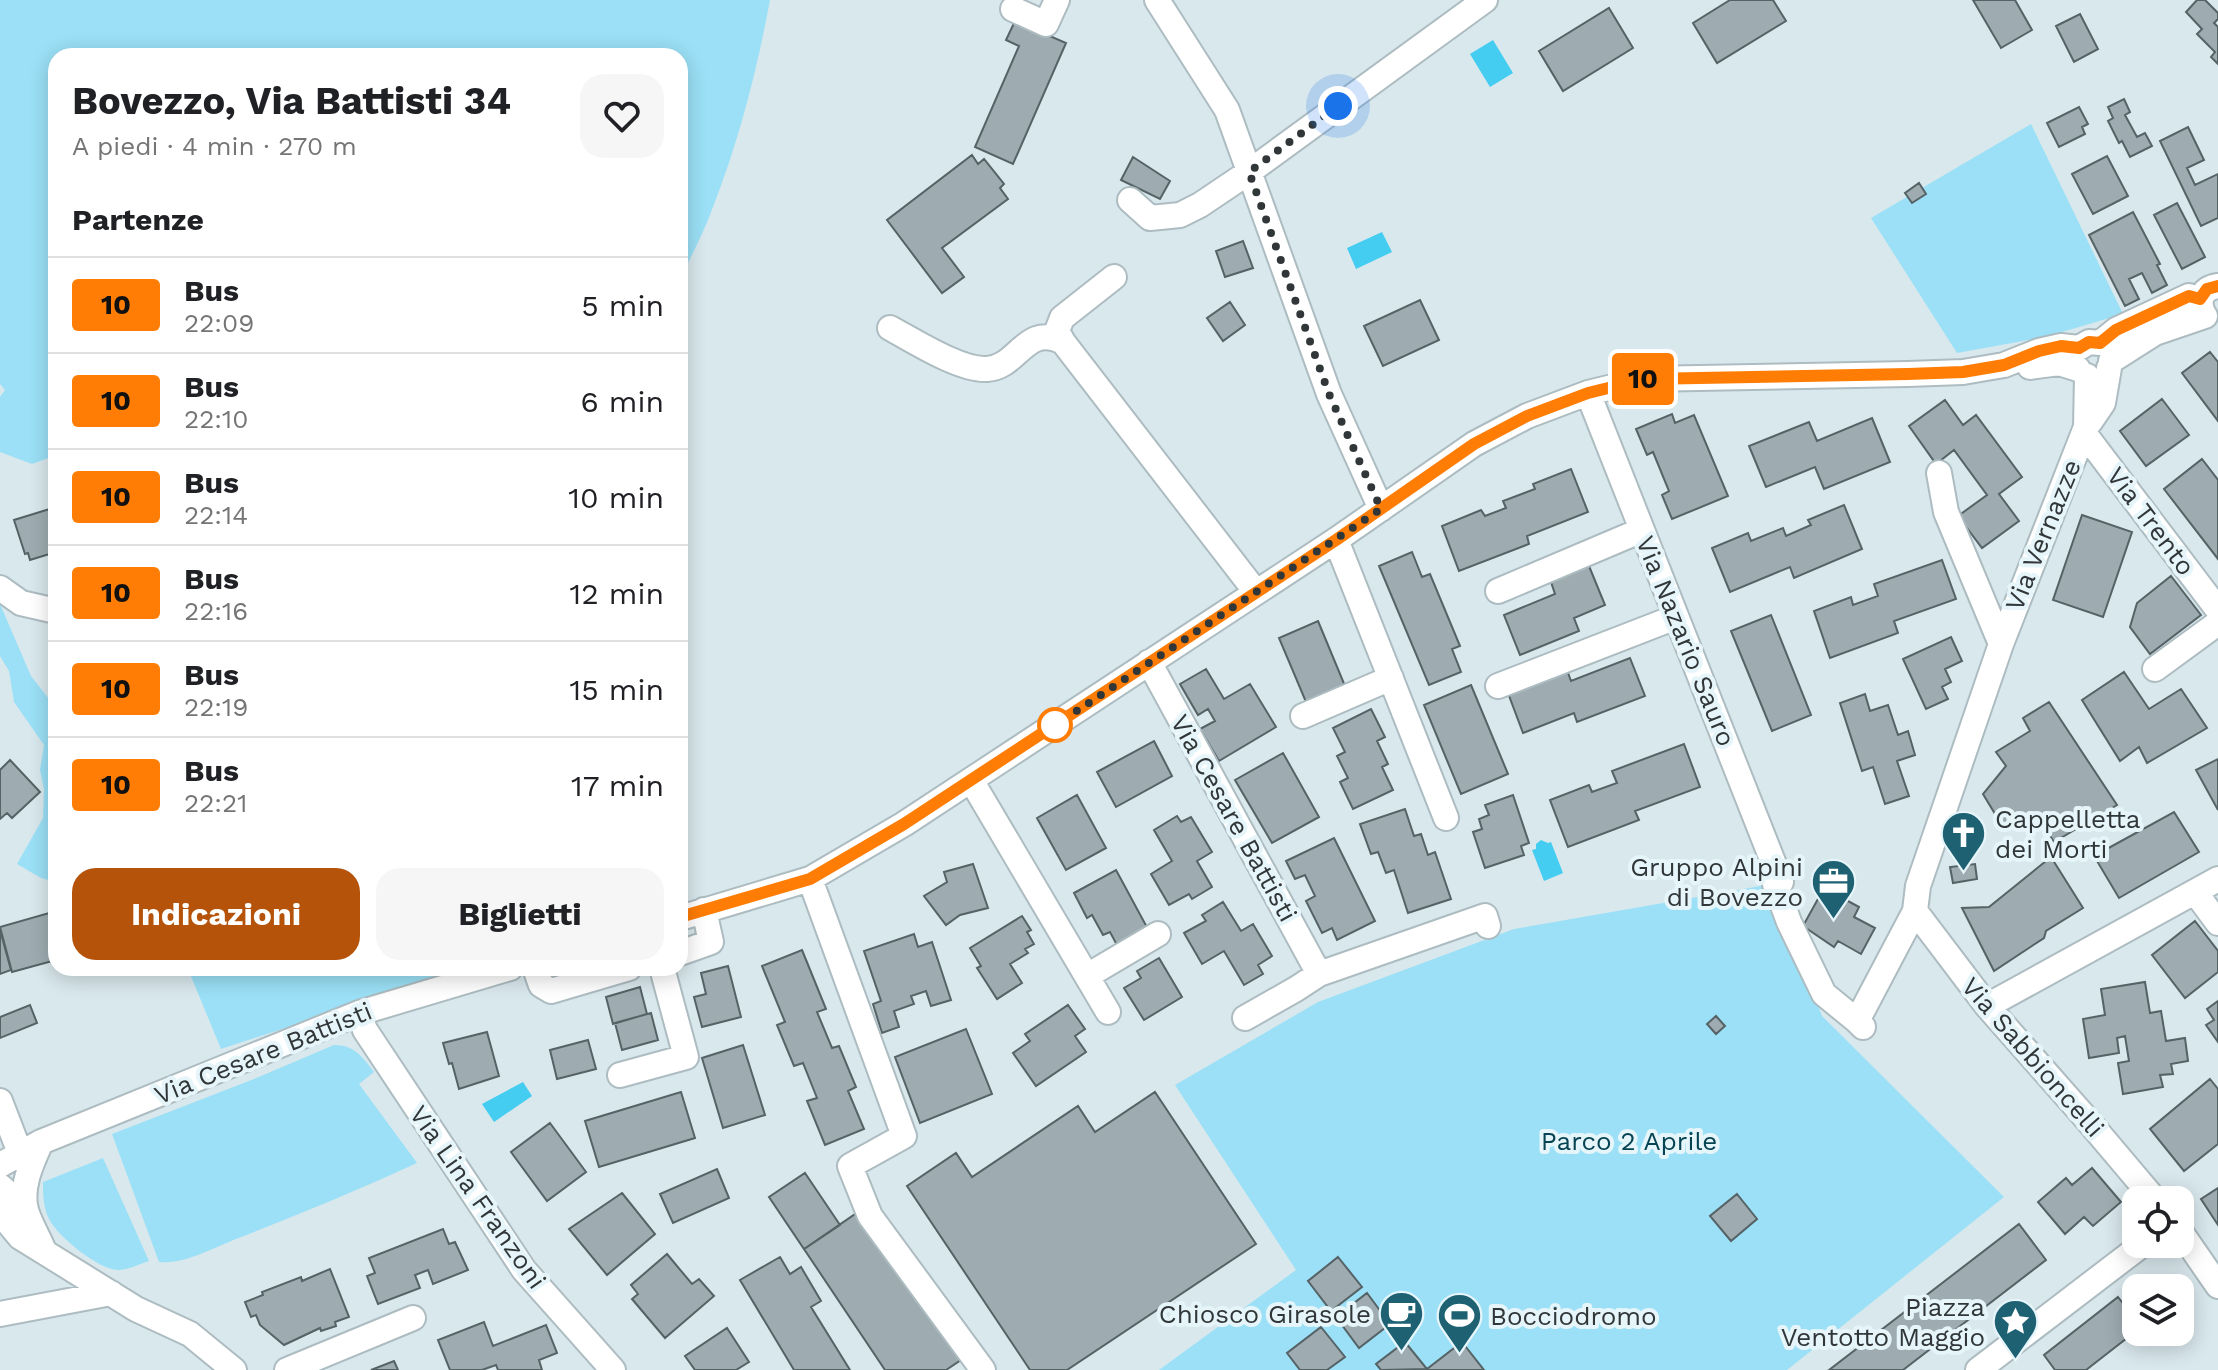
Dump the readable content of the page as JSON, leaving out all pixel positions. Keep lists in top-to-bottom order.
{
  "streets": {
    "street": [
      "Via Trento",
      "Via Vernazze",
      "Via Nazario Sauro",
      "Via Cesare Battisti",
      "Via Sabbioncelli",
      "Via Lina Franzoni"
    ]
  },
  "crossings": [
    ["Via Trento", "Via Vernazze"],
    ["Via Vernazze", "Via Nazario Sauro"],
    ["Via Vernazze", "Via Sabbioncelli"],
    ["Via Cesare Battisti", "Via Lina Franzoni"]
  ],
  "parks": ["Parco 2 Aprile"],
  "places": {
    "church": ["Cappelletta dei Morti"],
    "office": ["Gruppo Alpini di Bovezzo"],
    "cafe": ["Chiosco Girasole"],
    "sports": ["Bocciodromo"],
    "place": ["Piazza Ventotto Maggio"]
  },
  "lines": ["bus line 10"],
  "page": {
    "on_map": "10",
    "heading": [
      ["Bovezzo, Via Battisti 34", "A piedi · 4 min · 270 m"],
      "Partenze"
    ],
    "list": [
      {
        "mark": "10",
        "name": "Bus",
        "note": "22:09",
        "value": "5 min"
      },
      {
        "mark": "10",
        "name": "Bus",
        "note": "22:10",
        "value": "6 min"
      },
      {
        "mark": "10",
        "name": "Bus",
        "note": "22:14",
        "value": "10 min"
      },
      {
        "mark": "10",
        "name": "Bus",
        "note": "22:16",
        "value": "12 min"
      },
      {
        "mark": "10",
        "name": "Bus",
        "note": "22:19",
        "value": "15 min"
      },
      {
        "mark": "10",
        "name": "Bus",
        "note": "22:21",
        "value": "17 min"
      }
    ],
    "buttons": ["Indicazioni", "Biglietti"]
  }
}
